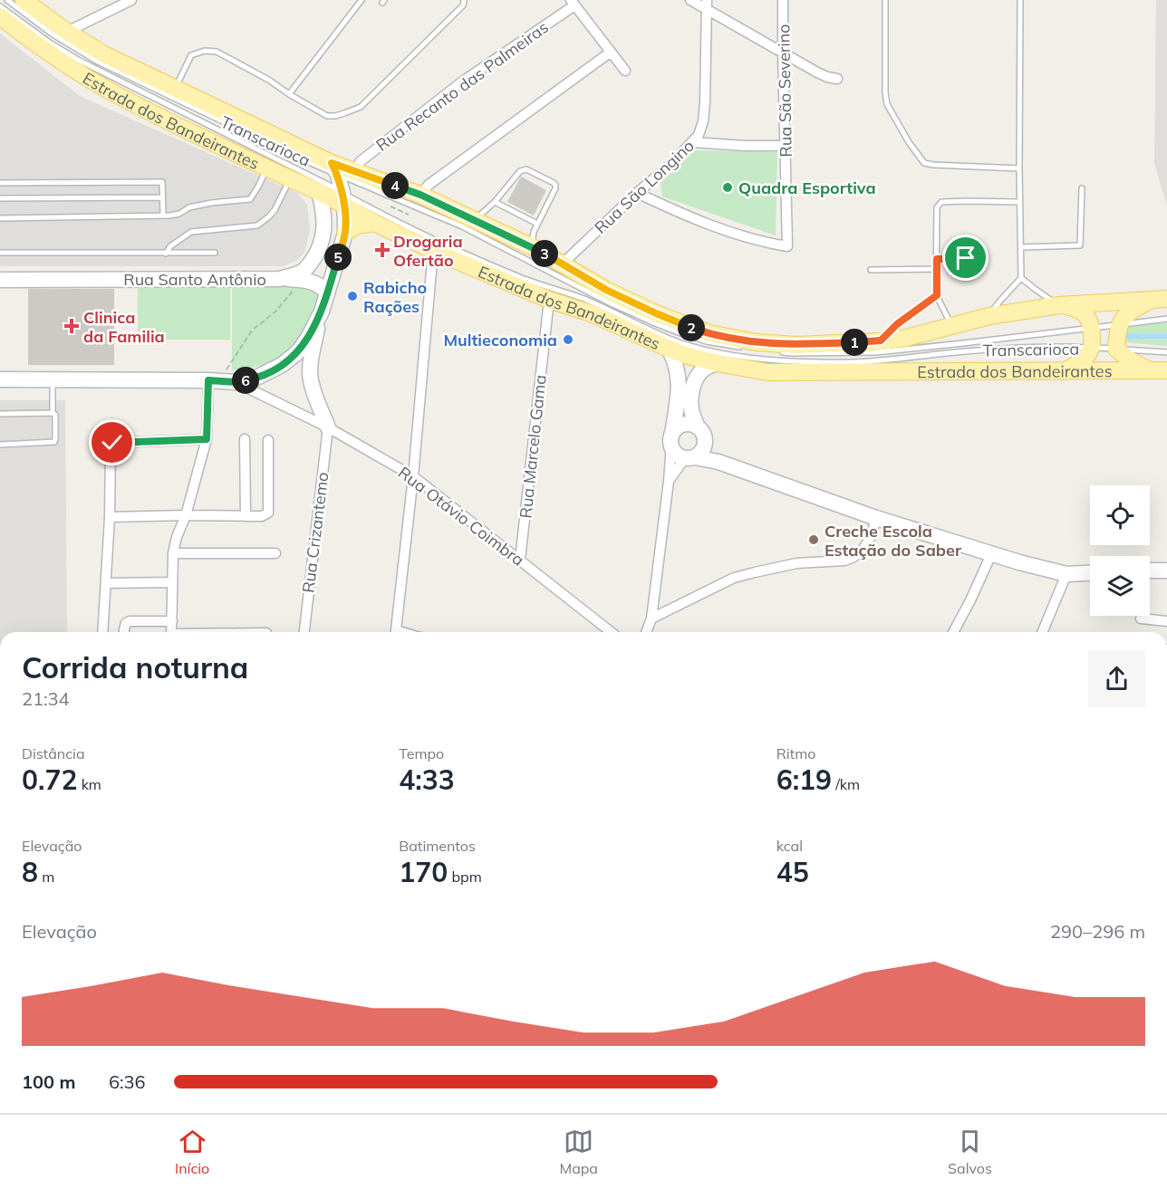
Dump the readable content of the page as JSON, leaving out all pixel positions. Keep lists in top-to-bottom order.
{
  "streets": {
    "main road": ["Estrada dos Bandeirantes"],
    "street": [
      "Rua Recanto das Palmeiras",
      "Rua São Severino",
      "Rua São Longino",
      "Rua Santo Antônio",
      "Rua Marcelo Gama",
      "Rua Otávio Coimbra",
      "Rua Crizantemo"
    ],
    "lane": ["Transcarioca"]
  },
  "crossings": [
    ["Rua Recanto das Palmeiras", "Estrada dos Bandeirantes"],
    ["Rua Recanto das Palmeiras", "Transcarioca"],
    ["Rua São Severino", "Rua São Longino"],
    ["Estrada dos Bandeirantes", "Transcarioca"],
    ["Estrada dos Bandeirantes", "Rua São Longino"],
    ["Estrada dos Bandeirantes", "Rua Santo Antônio"],
    ["Estrada dos Bandeirantes", "Rua Marcelo Gama"],
    ["Rua Marcelo Gama", "Rua Otávio Coimbra"],
    ["Rua Otávio Coimbra", "Rua Crizantemo"]
  ],
  "places": {
    "other": [
      "Quadra Esportiva",
      "Rabicho Rações",
      "Multieconomia",
      "Creche Escola Estação do Saber"
    ],
    "health": ["Drogaria Ofertão", "Clinica da Familia"]
  },
  "page": {
    "pins": [
      "4",
      "3",
      "5",
      "2",
      "1",
      "6"
    ],
    "heading": ["Corrida noturna", "21:34"],
    "stats": [
      ["Distância", "0.72 km"],
      ["Tempo", "4:33"],
      ["Ritmo", "6:19 /km"],
      ["Elevação", "8 m"],
      ["Batimentos", "170 bpm"],
      ["kcal", "45"]
    ],
    "chart": ["Elevação", "290–296 m"],
    "list": [
      {
        "name": "100 m",
        "note": "6:36"
      }
    ],
    "tabs": ["Início", "Mapa", "Salvos"]
  }
}
